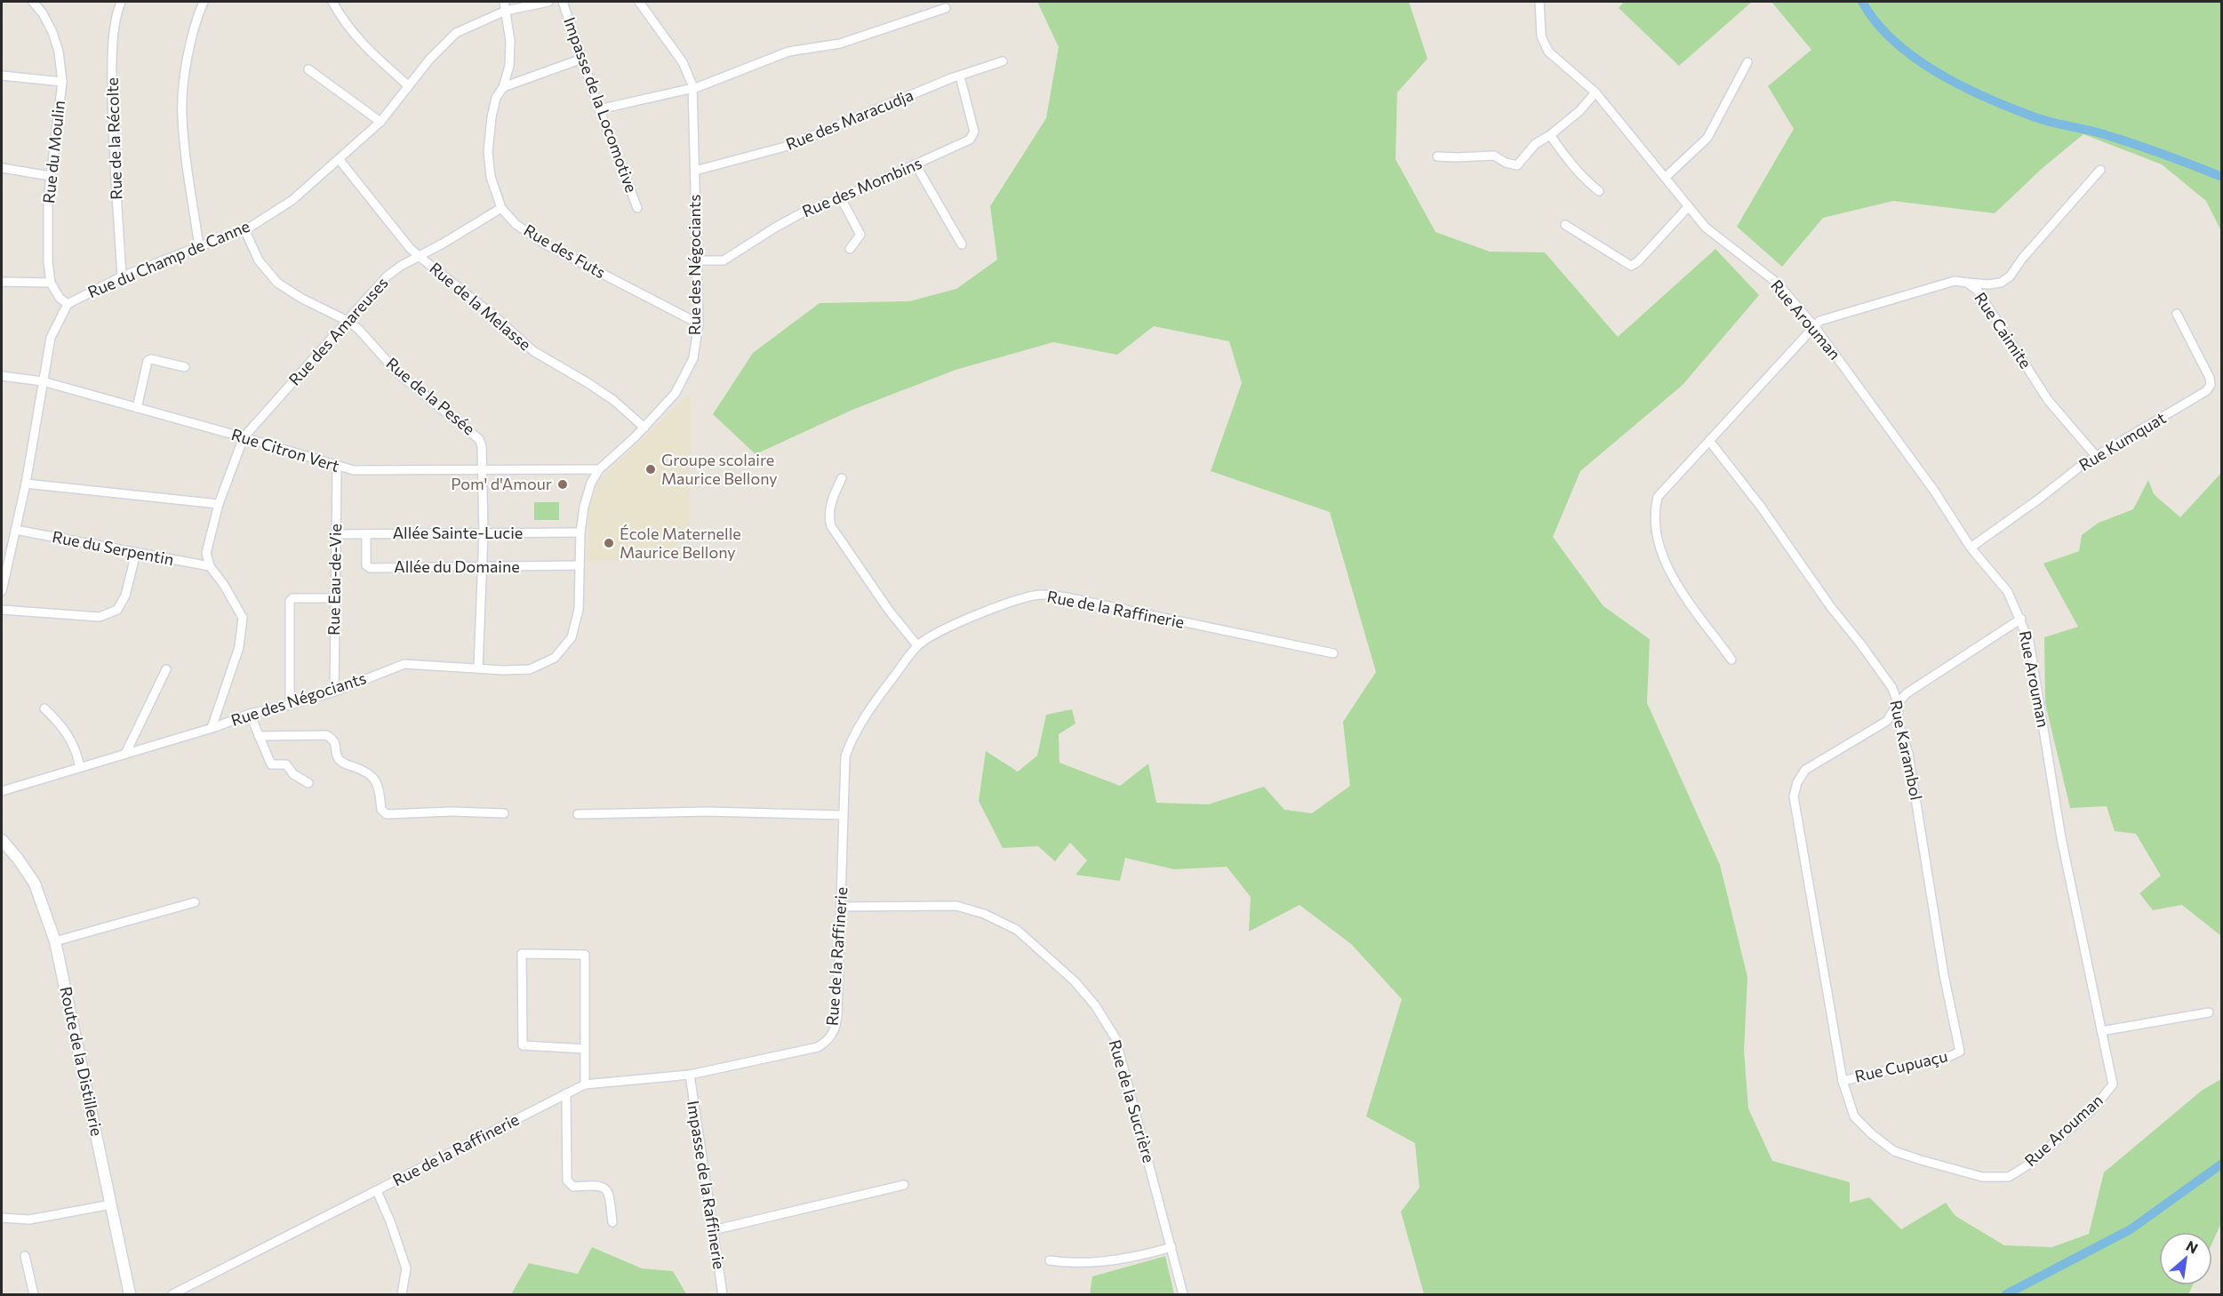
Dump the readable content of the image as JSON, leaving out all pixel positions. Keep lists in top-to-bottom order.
{
  "streets": {
    "street": [
      "Impasse de la Locomotive",
      "Rue des Maracudja",
      "Rue de la Récolte",
      "Rue du Moulin",
      "Rue des Mombins",
      "Rue des Futs",
      "Rue du Champ de Canne",
      "Rue des Négociants",
      "Rue de la Melasse",
      "Rue Arouman",
      "Rue Caimite",
      "Rue des Amareuses",
      "Rue de la Pesée",
      "Rue Kumquat",
      "Rue Citron Vert",
      "Allée Sainte-Lucie",
      "Rue du Serpentin",
      "Allée du Domaine",
      "Rue Eau-de-Vie",
      "Rue de la Raffinerie",
      "Rue Karambol",
      "Route de la Distillerie",
      "Rue Cupuaçu",
      "Rue de la Sucrière",
      "Impasse de la Raffinerie"
    ]
  },
  "crossings": [
    ["Rue des Maracudja", "Rue des Mombins"],
    ["Rue des Maracudja", "Rue des Négociants"],
    ["Rue de la Récolte", "Rue du Champ de Canne"],
    ["Rue des Mombins", "Rue des Négociants"],
    ["Rue des Futs", "Rue du Champ de Canne"],
    ["Rue des Futs", "Rue des Négociants"],
    ["Rue des Futs", "Rue des Amareuses"],
    ["Rue du Champ de Canne", "Rue de la Melasse"],
    ["Rue du Champ de Canne", "Rue de la Pesée"],
    ["Rue des Négociants", "Rue de la Melasse"],
    ["Rue des Négociants", "Rue de la Pesée"],
    ["Rue des Négociants", "Rue Citron Vert"],
    ["Rue des Négociants", "Allée Sainte-Lucie"],
    ["Rue des Négociants", "Allée du Domaine"],
    ["Rue des Négociants", "Rue Eau-de-Vie"],
    ["Rue de la Melasse", "Rue des Amareuses"],
    ["Rue Arouman", "Rue Caimite"],
    ["Rue Arouman", "Rue Kumquat"],
    ["Rue Arouman", "Rue Karambol"],
    ["Rue Arouman", "Rue Cupuaçu"],
    ["Rue Caimite", "Rue Kumquat"],
    ["Rue des Amareuses", "Rue de la Pesée"],
    ["Rue des Amareuses", "Rue Citron Vert"],
    ["Rue de la Pesée", "Rue Citron Vert"],
    ["Rue de la Pesée", "Allée Sainte-Lucie"],
    ["Rue de la Pesée", "Allée du Domaine"],
    ["Rue Citron Vert", "Rue Eau-de-Vie"],
    ["Allée Sainte-Lucie", "Allée du Domaine"],
    ["Allée Sainte-Lucie", "Rue Eau-de-Vie"],
    ["Rue de la Raffinerie", "Rue de la Sucrière"],
    ["Rue de la Raffinerie", "Impasse de la Raffinerie"],
    ["Rue Karambol", "Rue Cupuaçu"]
  ],
  "places": ["Groupe scolaire Maurice Bellony", "Pom' d'Amour", "École Maternelle Maurice Bellony"],
  "north": "top right"
}
